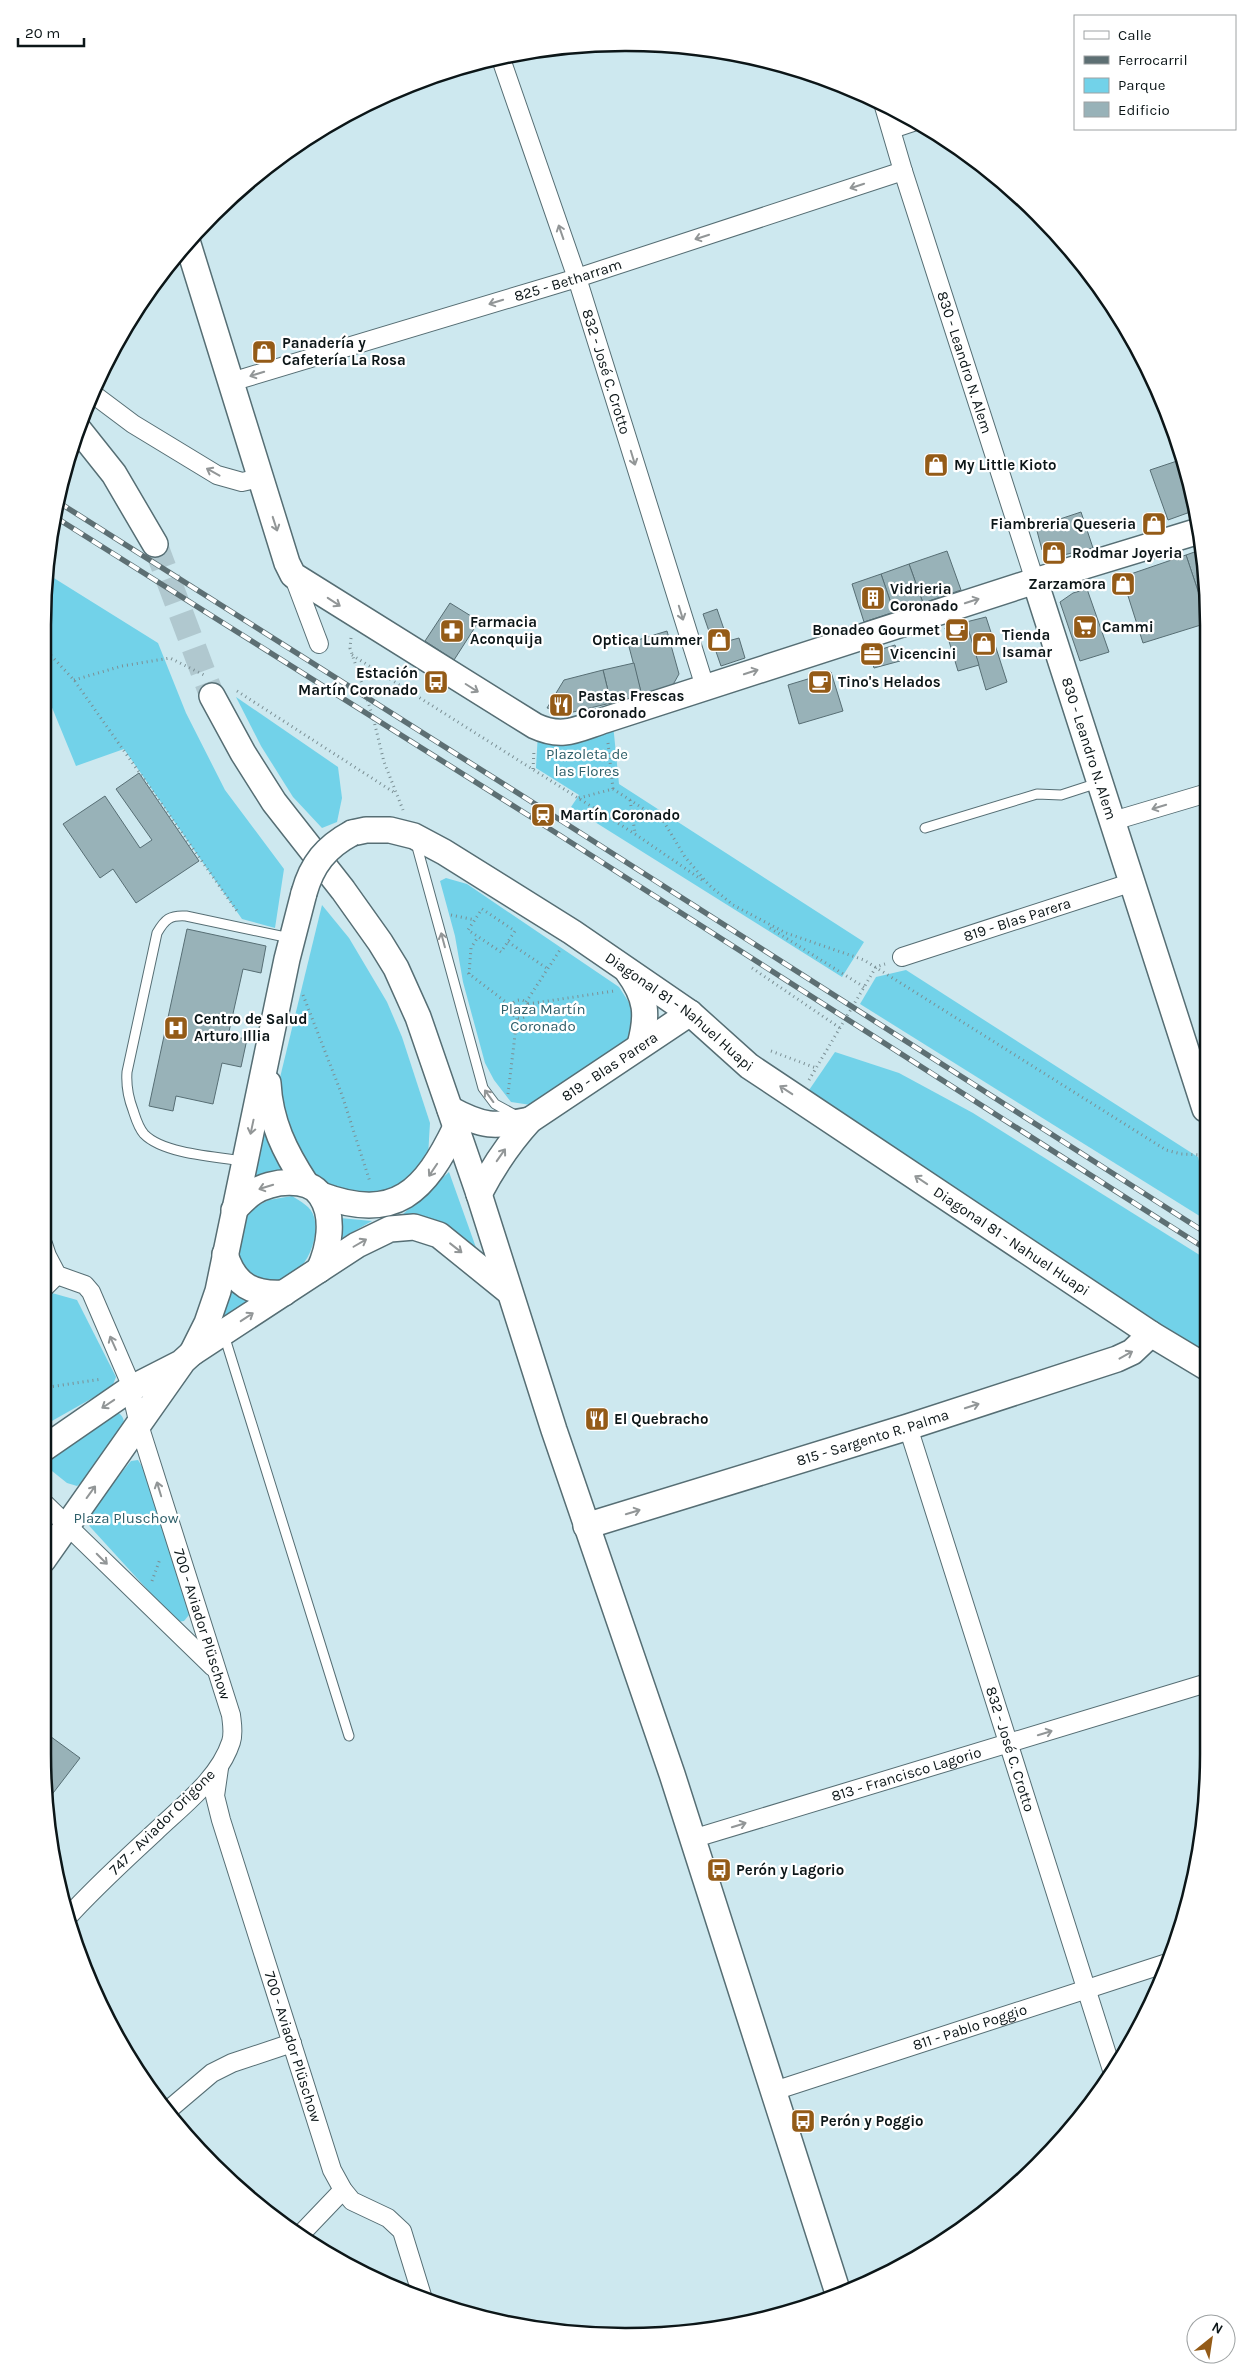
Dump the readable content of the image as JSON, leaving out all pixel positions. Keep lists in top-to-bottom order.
{
  "streets": {
    "street": [
      "825 - Betharram",
      "830 - Leandro N. Alem",
      "832 - José C. Crotto",
      "819 - Blas Parera",
      "Diagonal 81 - Nahuel Huapi",
      "815 - Sargento R. Palma",
      "700 - Aviador Plüschow",
      "813 - Francisco Lagorio",
      "747 - Aviador Origone",
      "811 - Pablo Poggio"
    ]
  },
  "crossings": [
    ["825 - Betharram", "830 - Leandro N. Alem"],
    ["825 - Betharram", "832 - José C. Crotto"],
    ["830 - Leandro N. Alem", "819 - Blas Parera"],
    ["832 - José C. Crotto", "815 - Sargento R. Palma"],
    ["832 - José C. Crotto", "813 - Francisco Lagorio"],
    ["832 - José C. Crotto", "811 - Pablo Poggio"],
    ["819 - Blas Parera", "Diagonal 81 - Nahuel Huapi"],
    ["Diagonal 81 - Nahuel Huapi", "815 - Sargento R. Palma"],
    ["700 - Aviador Plüschow", "747 - Aviador Origone"]
  ],
  "one_way": ["825 - Betharram", "815 - Sargento R. Palma", "813 - Francisco Lagorio"],
  "parks": ["Plazoleta de las Flores", "Plaza Martín Coronado", "Plaza Pluschow"],
  "places": {
    "shop": [
      "Panadería y Cafetería La Rosa",
      "My Little Kioto",
      "Fiambreria Queseria",
      "Rodmar Joyeria",
      "Zarzamora",
      "Optica Lummer",
      "Tienda Isamar"
    ],
    "building": ["Vidrieria Coronado"],
    "supermarket": ["Cammi"],
    "cafe": ["Bonadeo Gourmet", "Tino's Helados"],
    "pharmacy": ["Farmacia Aconquija"],
    "office": ["Vicencini"],
    "bus stop": ["Estación Martín Coronado", "Perón y Lagorio", "Perón y Poggio"],
    "restaurant": ["Pastas Frescas Coronado", "El Quebracho"],
    "station": ["Martín Coronado"],
    "hospital": ["Centro de Salud Arturo Illia"]
  },
  "legend": [
    "Calle",
    "Ferrocarril",
    "Parque",
    "Edificio"
  ],
  "scale_bar": "20 m",
  "north": "top right"
}
